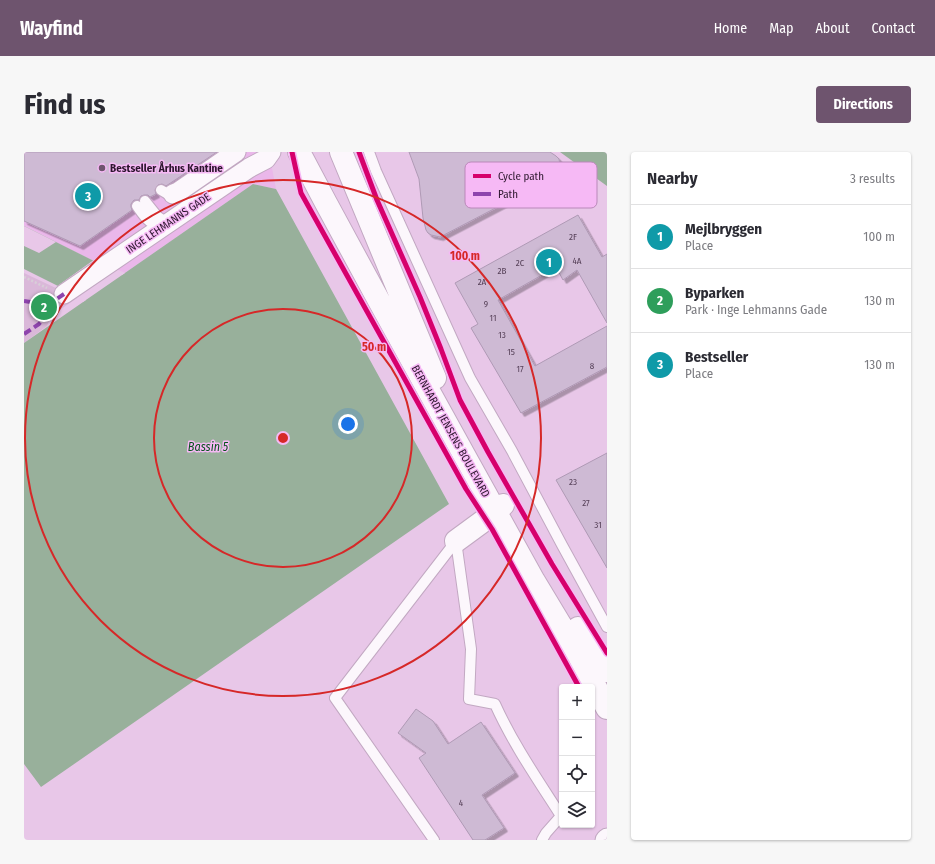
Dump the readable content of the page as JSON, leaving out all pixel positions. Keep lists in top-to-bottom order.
{
  "streets": {
    "street": ["INGE LEHMANNS GADE", "BERNHARDT JENSENS BOULEVARD"]
  },
  "water": ["Bassin 5"],
  "places": ["Bestseller Århus Kantine"],
  "house_numbers": [
    "2F",
    "4A",
    "2C",
    "2B",
    "2A",
    "9",
    "11",
    "13",
    "15",
    "8",
    "17",
    "23",
    "27",
    "31",
    "4"
  ],
  "legend": ["Cycle path", "Path"],
  "page": {
    "header": "Wayfind",
    "nav": [
      "Home",
      "Map",
      "About",
      "Contact"
    ],
    "buttons": "Directions",
    "title": "Find us",
    "heading": ["Nearby", "3 results"],
    "pins": ["3", "1", "2"],
    "list": [
      {
        "mark": "1",
        "name": "Mejlbryggen",
        "note": "Place",
        "value": "100 m"
      },
      {
        "mark": "2",
        "name": "Byparken",
        "note": "Park · Inge Lehmanns Gade",
        "value": "130 m"
      },
      {
        "mark": "3",
        "name": "Bestseller",
        "note": "Place",
        "value": "130 m"
      }
    ],
    "map_buttons": ["+", "−"]
  },
  "rings": ["100 m", "50 m"]
}
